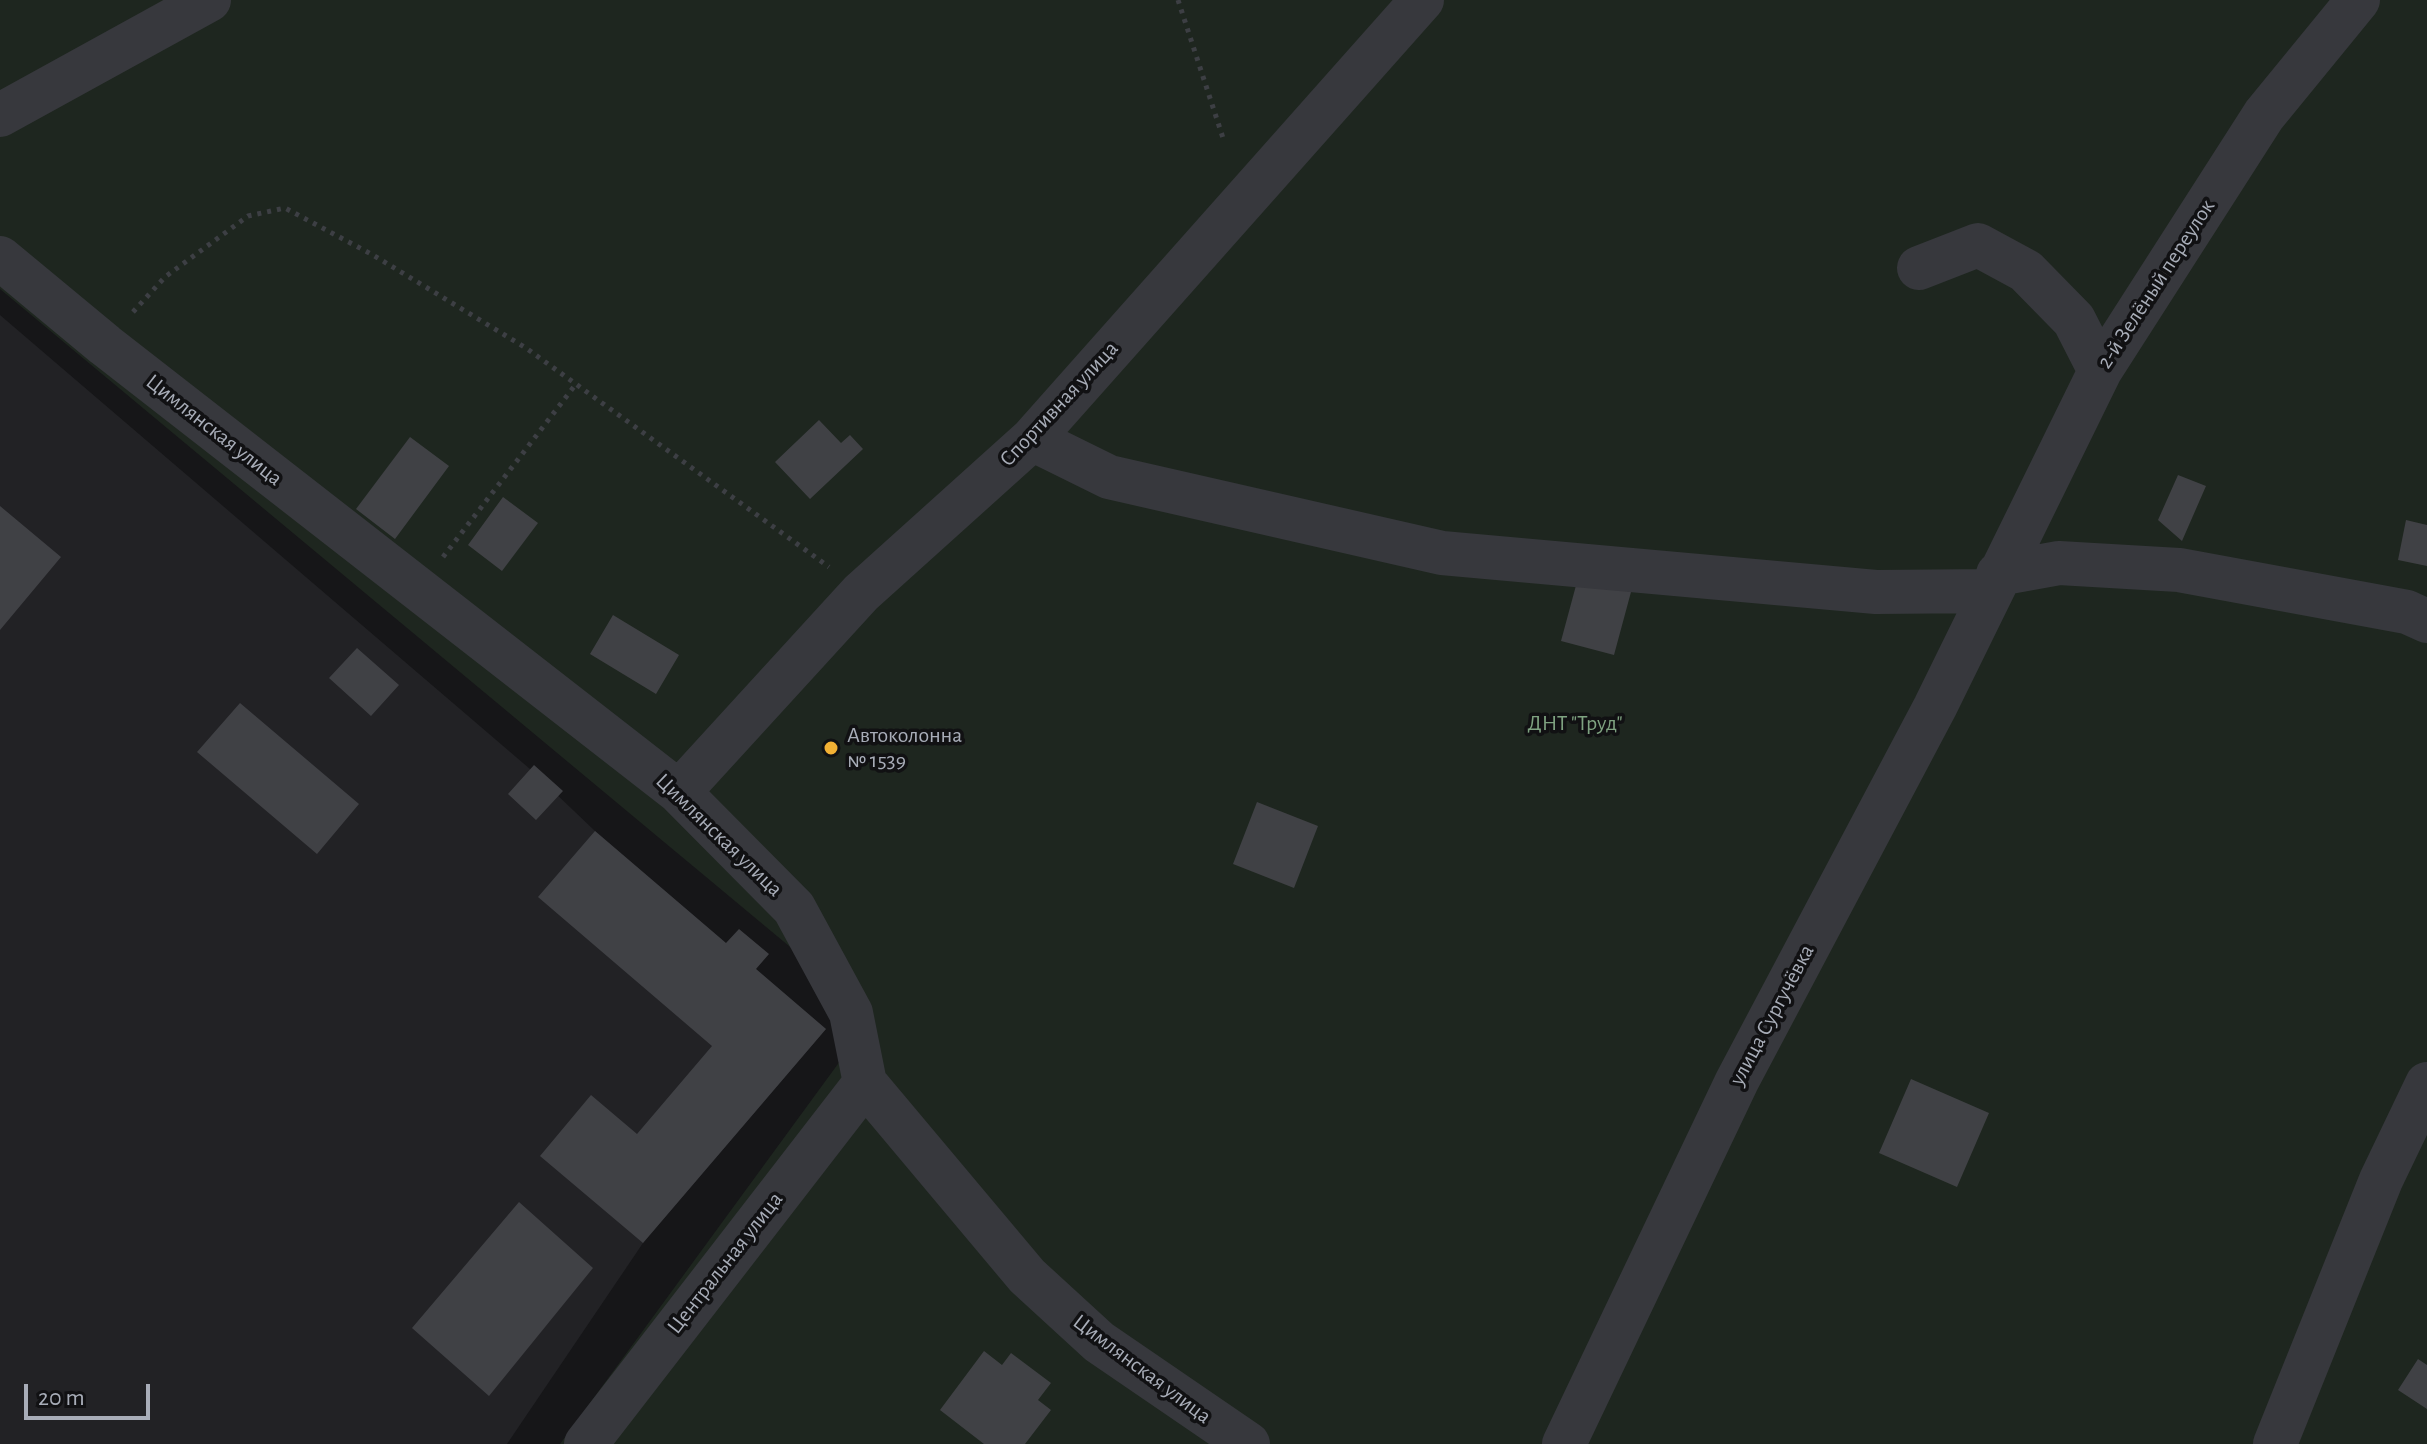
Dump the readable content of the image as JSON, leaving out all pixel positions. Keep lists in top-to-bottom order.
{
  "streets": {
    "street": [
      "2-й Зелёный переулок",
      "Спортивная улица",
      "Цимлянская улица",
      "улица Сургучёвка",
      "Центральная улица"
    ]
  },
  "crossings": [
    ["2-й Зелёный переулок", "улица Сургучёвка"],
    ["Спортивная улица", "Цимлянская улица"],
    ["Цимлянская улица", "Центральная улица"]
  ],
  "parks": ["ДНТ \"Труд\""],
  "places": ["Автоколонна № 1539"],
  "scale_bar": "20 m"
}
